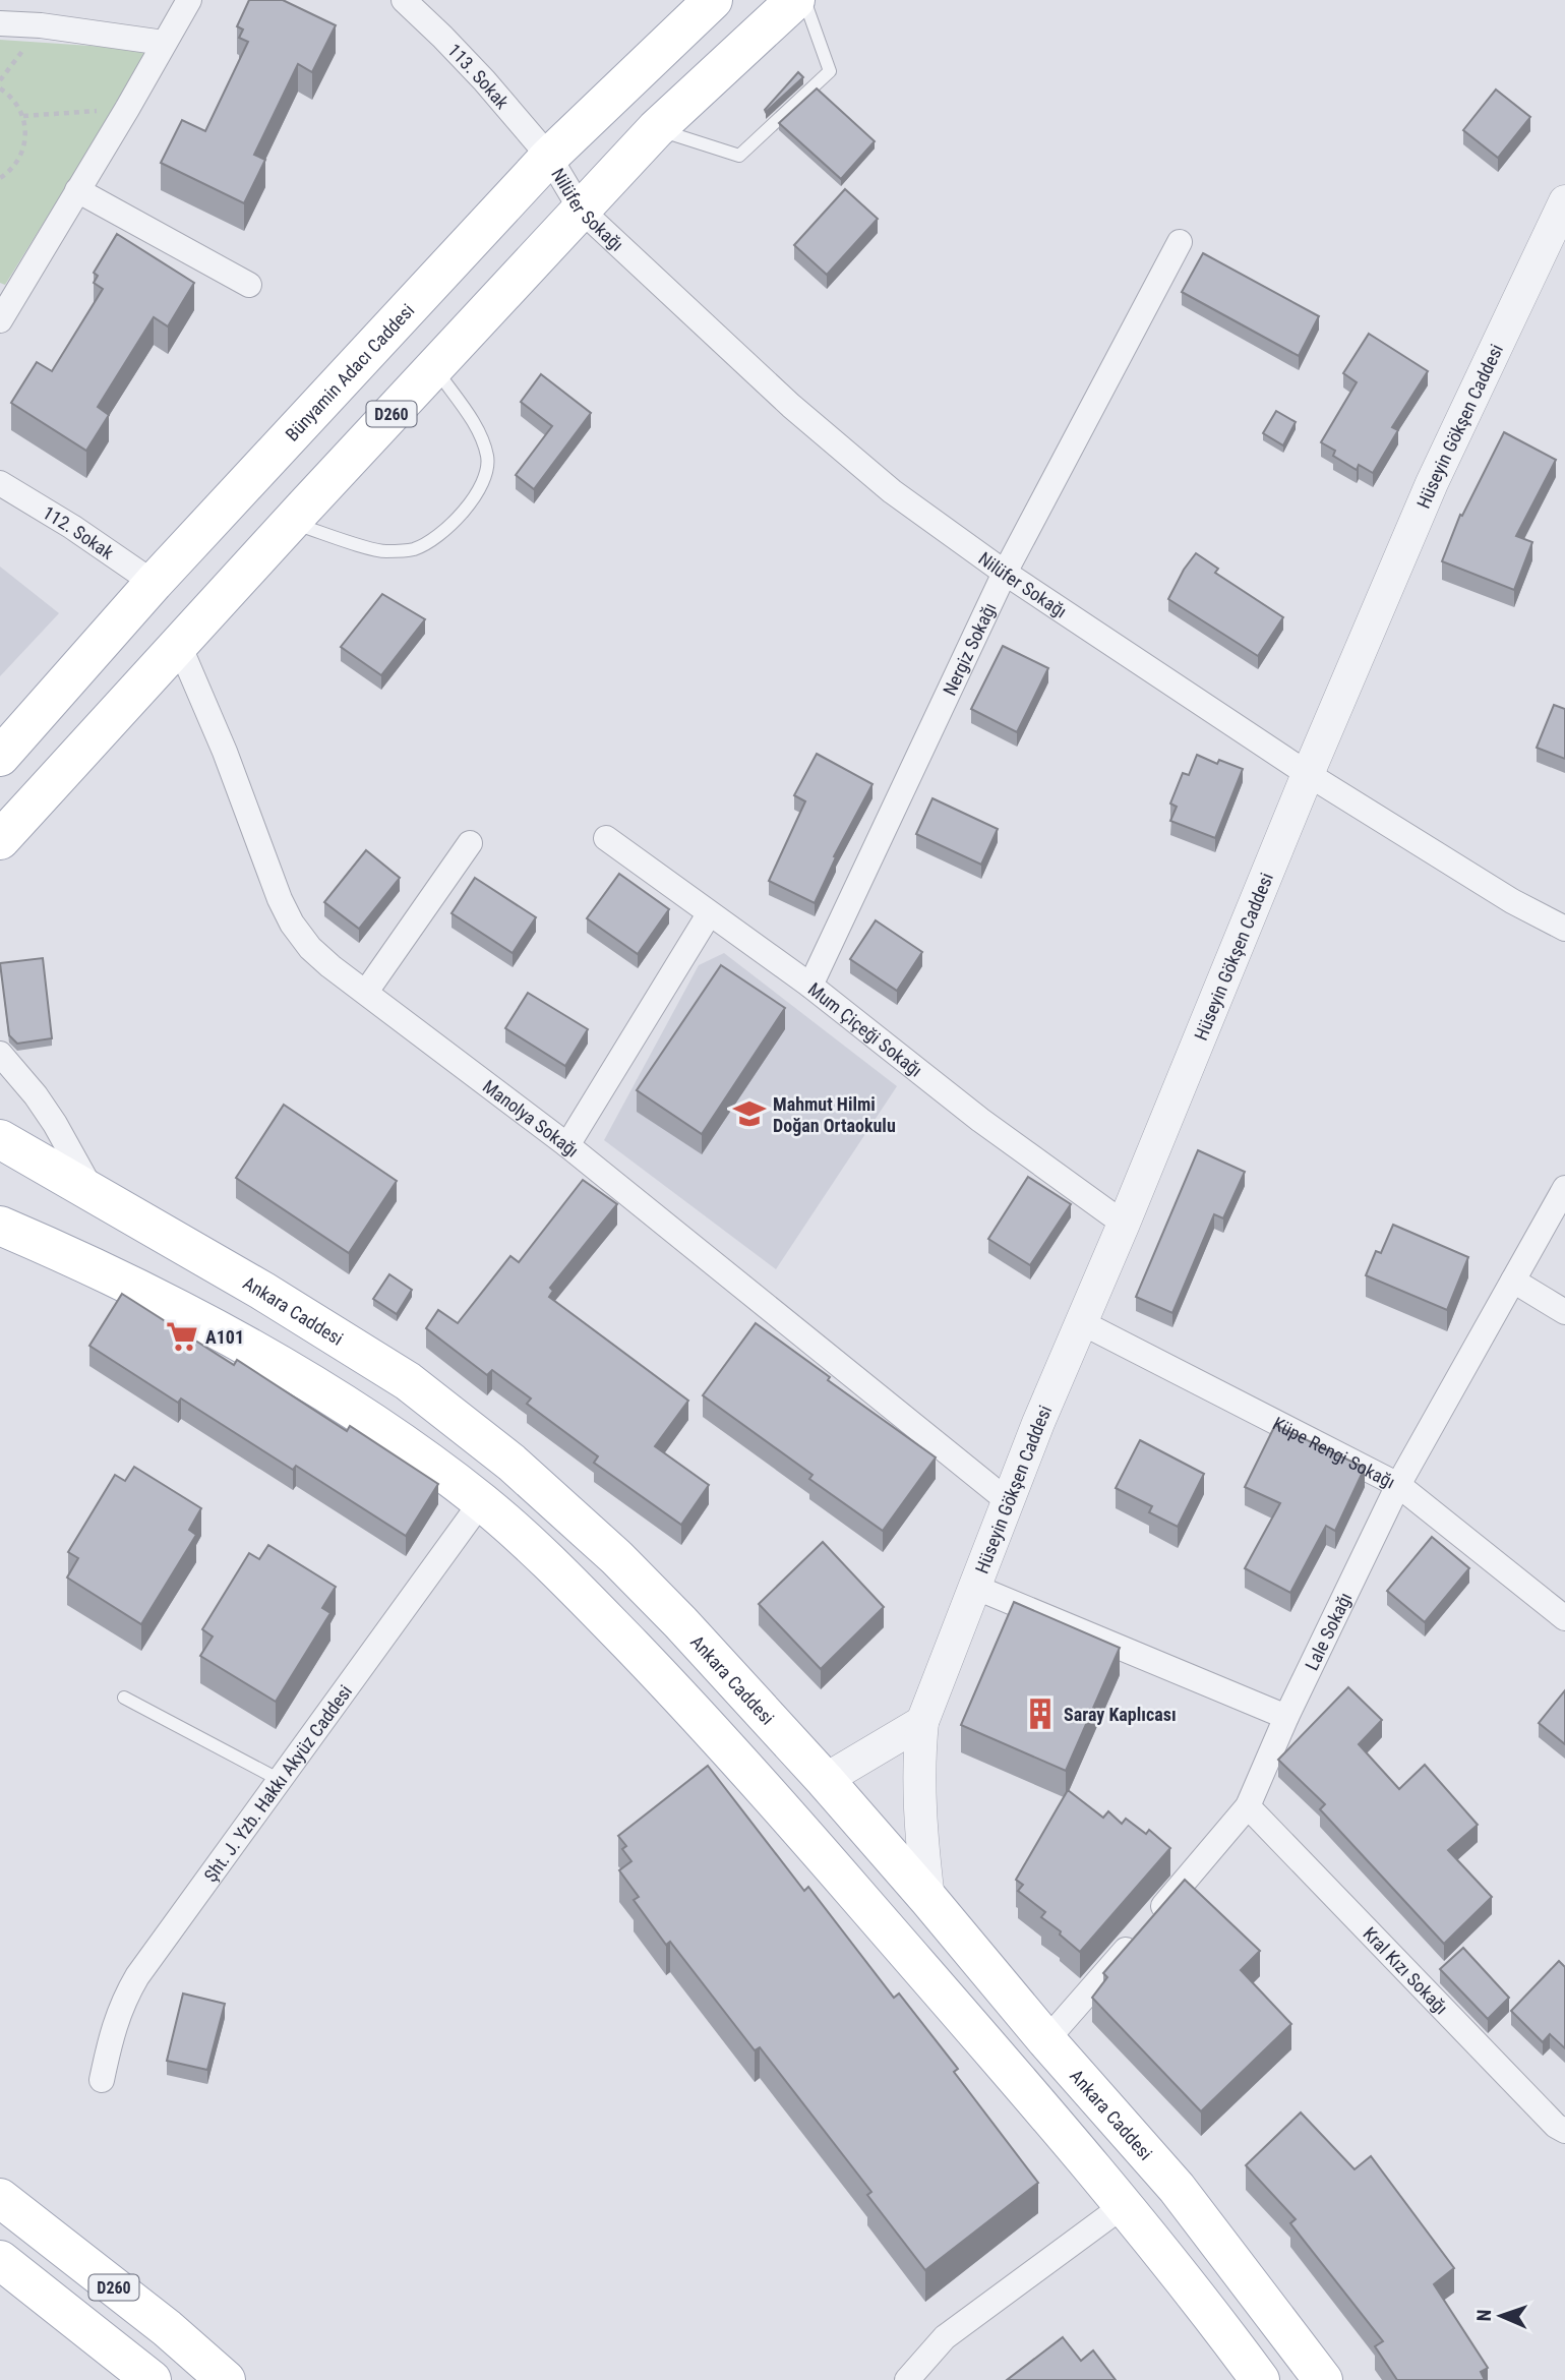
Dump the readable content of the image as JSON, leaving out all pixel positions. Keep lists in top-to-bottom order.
{
  "streets": {
    "main road": ["Bünyamin Adacı Caddesi", "D260", "Ankara Caddesi"],
    "street": [
      "113. Sokak",
      "Nilüfer Sokağı",
      "Hüseyin Gökşen Caddesi",
      "112. Sokak",
      "Nergiz Sokağı",
      "Mum Çiçeği Sokağı",
      "Manolya Sokağı",
      "Küpe Rengi Sokağı",
      "Lale Sokağı",
      "Şht. J. Yzb. Hakkı Akyüz Caddesi",
      "Kral Kızı Sokağı"
    ]
  },
  "crossings": [
    ["113. Sokak", "Nilüfer Sokağı"],
    ["113. Sokak", "Bünyamin Adacı Caddesi"],
    ["Nilüfer Sokağı", "Bünyamin Adacı Caddesi"],
    ["Nilüfer Sokağı", "D260"],
    ["Nilüfer Sokağı", "Hüseyin Gökşen Caddesi"],
    ["Nilüfer Sokağı", "Nergiz Sokağı"],
    ["Bünyamin Adacı Caddesi", "112. Sokak"],
    ["D260", "Manolya Sokağı"],
    ["Hüseyin Gökşen Caddesi", "Mum Çiçeği Sokağı"],
    ["Hüseyin Gökşen Caddesi", "Manolya Sokağı"],
    ["Hüseyin Gökşen Caddesi", "Ankara Caddesi"],
    ["Hüseyin Gökşen Caddesi", "Küpe Rengi Sokağı"],
    ["Nergiz Sokağı", "Mum Çiçeği Sokağı"],
    ["Ankara Caddesi", "Lale Sokağı"],
    ["Küpe Rengi Sokağı", "Lale Sokağı"],
    ["Lale Sokağı", "Kral Kızı Sokağı"]
  ],
  "places": {
    "school or university": ["Mahmut Hilmi Doğan Ortaokulu"],
    "supermarket": ["A101"],
    "building": ["Saray Kaplıcası"]
  },
  "north": "left"
}
